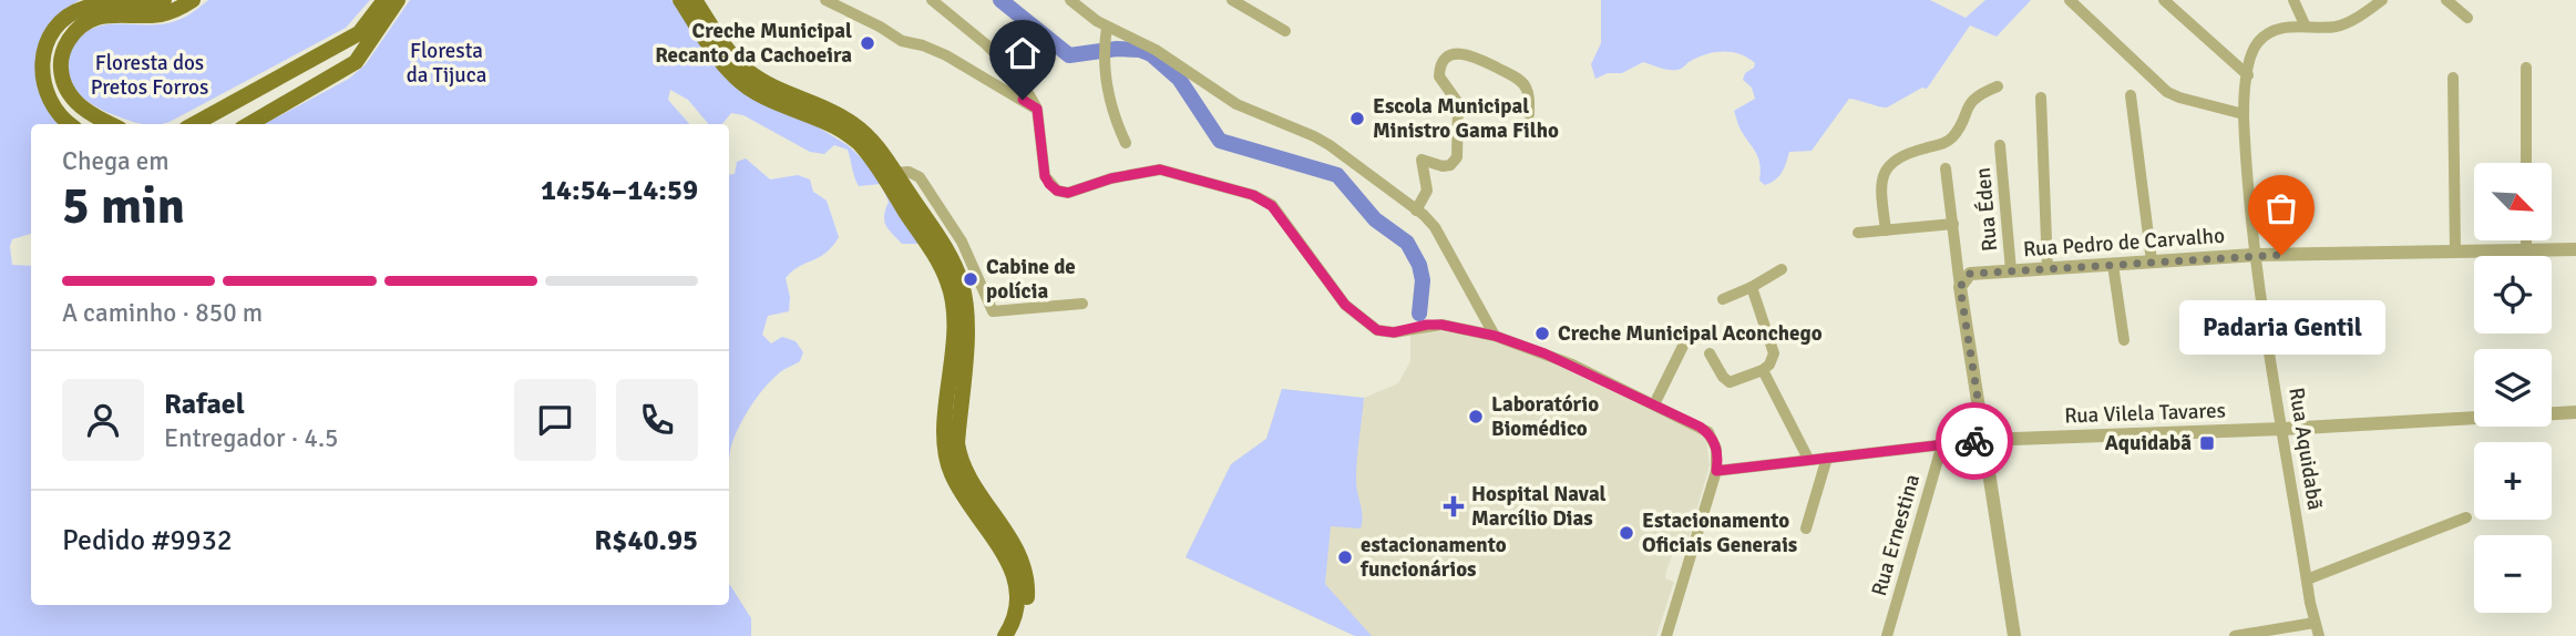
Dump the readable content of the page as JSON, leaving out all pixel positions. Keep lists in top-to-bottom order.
{
  "streets": {
    "street": [
      "Rua Éden",
      "Rua Pedro de Carvalho",
      "Rua Vilela Tavares",
      "Rua Aquidabã",
      "Rua Ernestina"
    ]
  },
  "crossings": [
    ["Rua Éden", "Rua Pedro de Carvalho"],
    ["Rua Pedro de Carvalho", "Rua Aquidabã"],
    ["Rua Vilela Tavares", "Rua Aquidabã"],
    ["Rua Vilela Tavares", "Rua Ernestina"]
  ],
  "parks": ["Floresta da Tijuca", "Floresta dos Pretos Forros"],
  "places": {
    "other": [
      "Creche Municipal Recanto da Cachoeira",
      "Escola Municipal Ministro Gama Filho",
      "Padaria Gentil",
      "Cabine de polícia",
      "Creche Municipal Aconchego",
      "Laboratório Biomédico",
      "Estacionamento Oficiais Generais",
      "estacionamento funcionários"
    ],
    "transit": ["Aquidabã"],
    "health": ["Hospital Naval Marcílio Dias"]
  },
  "north": "bottom right",
  "page": {
    "heading": ["5 min", "Chega em", "14:54–14:59"],
    "panel": [
      "Rafael",
      "Entregador · 4.5",
      "Pedido #9932",
      "R$40.95"
    ],
    "map_buttons": ["+", "−"],
    "bar": "A caminho · 850 m",
    "bubble": "Padaria Gentil"
  }
}
